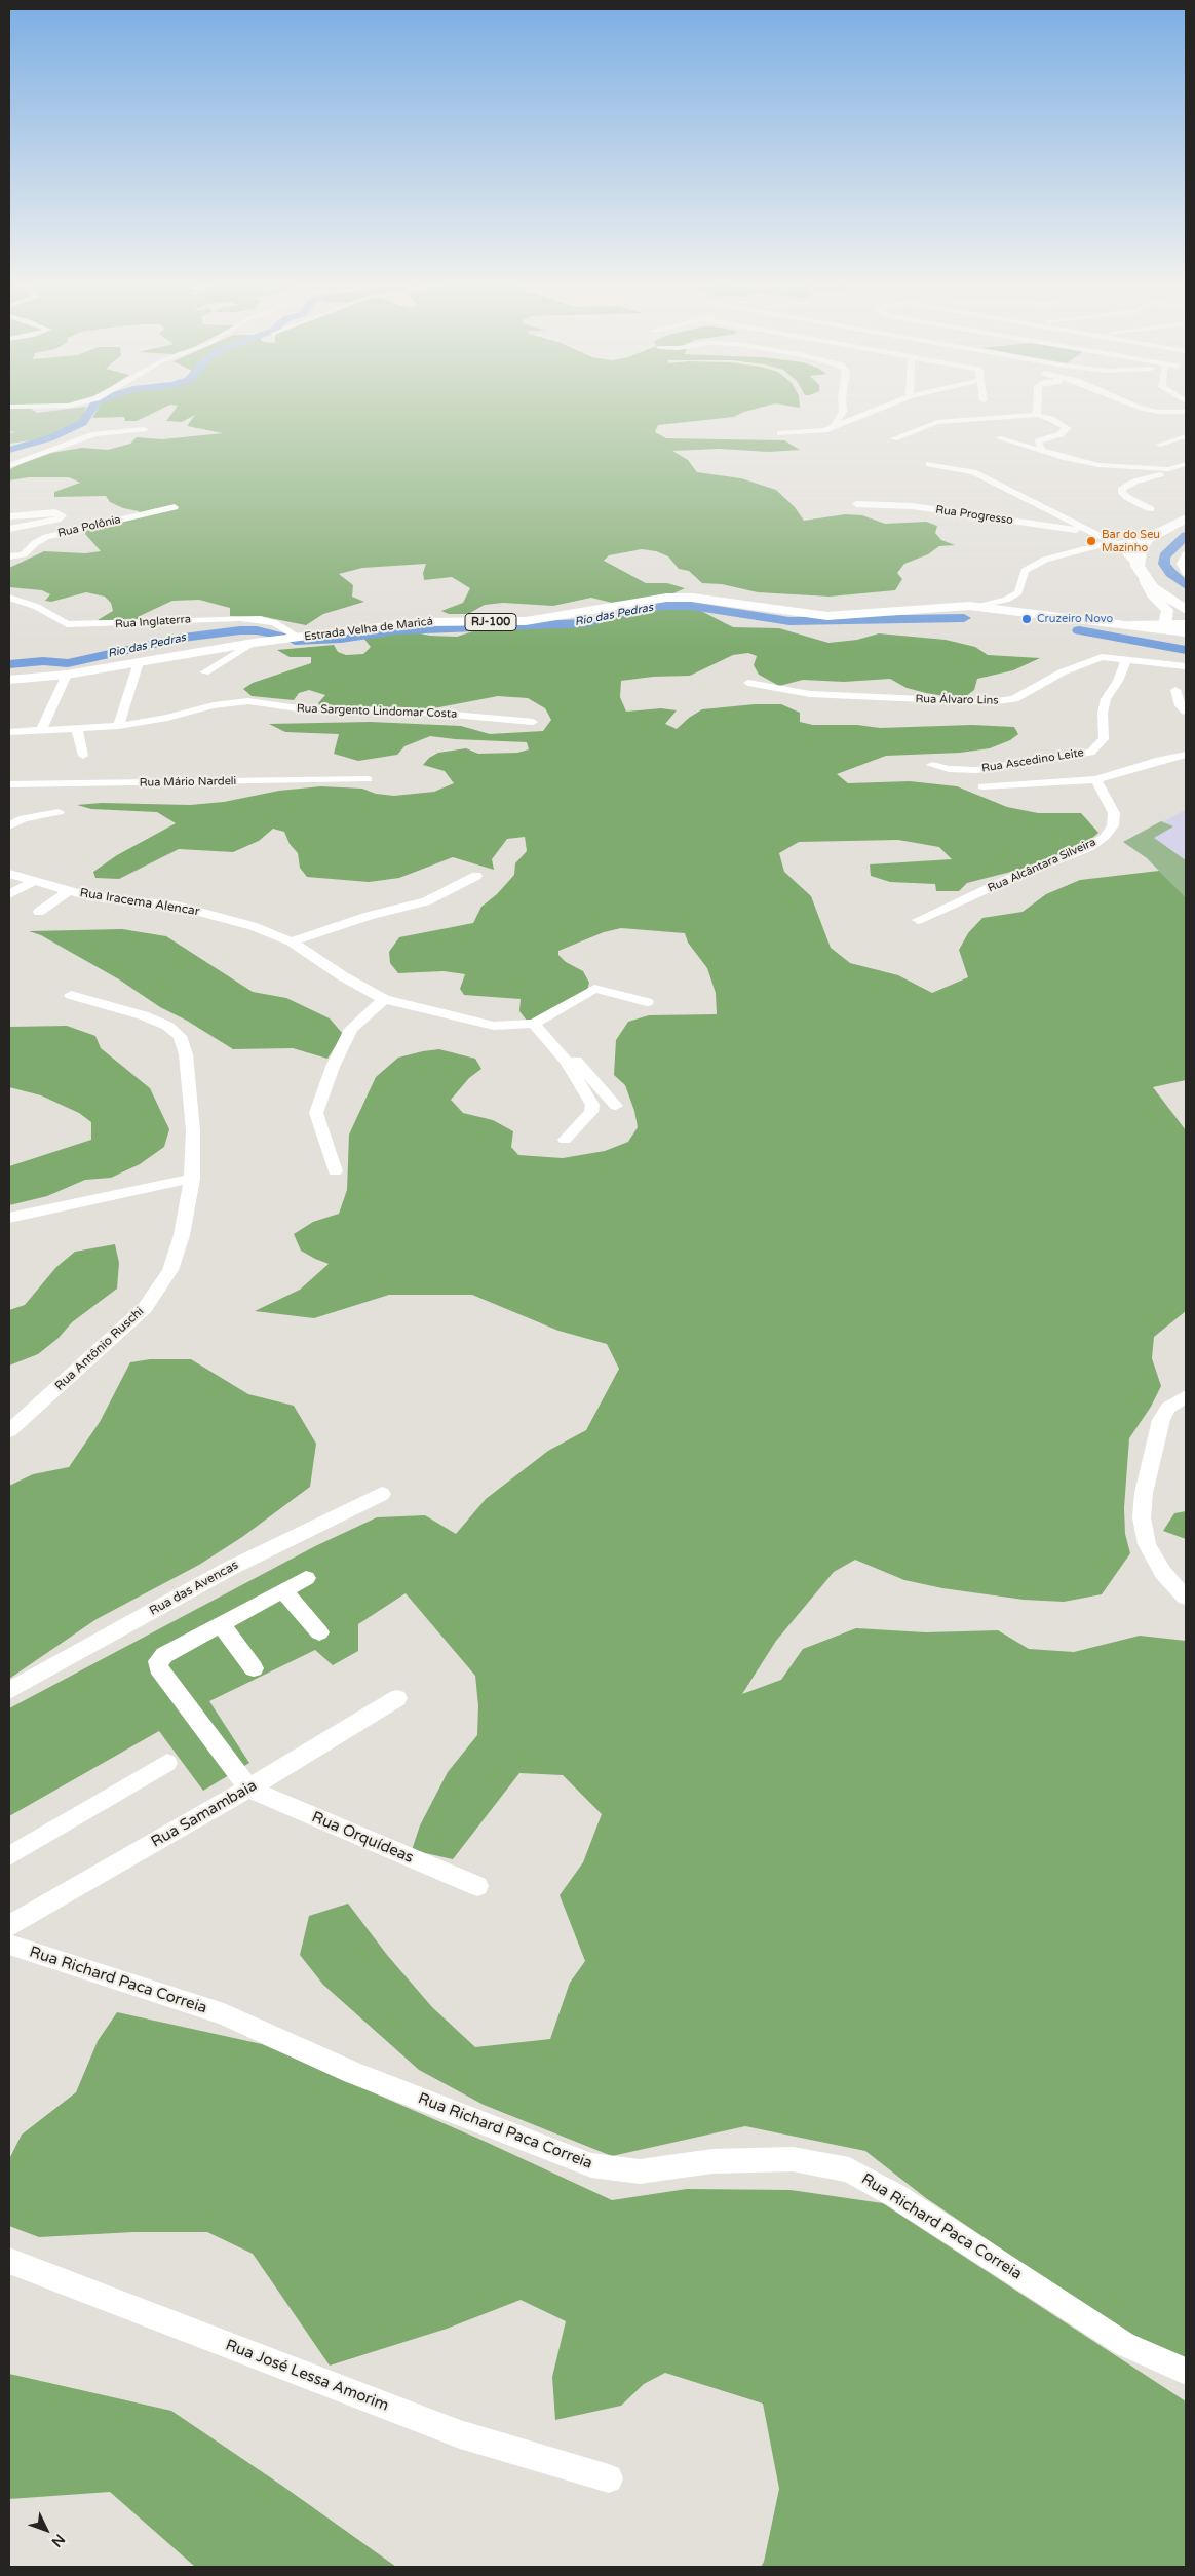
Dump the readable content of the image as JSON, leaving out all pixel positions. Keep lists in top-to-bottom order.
{
  "streets": {
    "main road": ["RJ-100", "Estrada Velha de Maricá"],
    "street": [
      "Rua Progresso",
      "Rua Polônia",
      "Rua Inglaterra",
      "Rua Álvaro Lins",
      "Rua Sargento Lindomar Costa",
      "Rua Ascedino Leite",
      "Rua Mário Nardeli",
      "Rua Alcântara Silveira",
      "Rua Iracema Alencar",
      "Rua Antônio Ruschi",
      "Rua das Avencas",
      "Rua Samambaia",
      "Rua Orquídeas",
      "Rua Richard Paca Correia",
      "Rua José Lessa Amorim"
    ]
  },
  "crossings": [
    ["Rua Inglaterra", "Estrada Velha de Maricá"],
    ["RJ-100", "Estrada Velha de Maricá"],
    ["Rua Álvaro Lins", "Rua Ascedino Leite"],
    ["Rua Ascedino Leite", "Rua Alcântara Silveira"],
    ["Rua Samambaia", "Rua Orquídeas"]
  ],
  "water": ["Rio das Pedras"],
  "places": ["Bar do Seu Mazinho", "Cruzeiro Novo"],
  "north": "bottom right"
}
